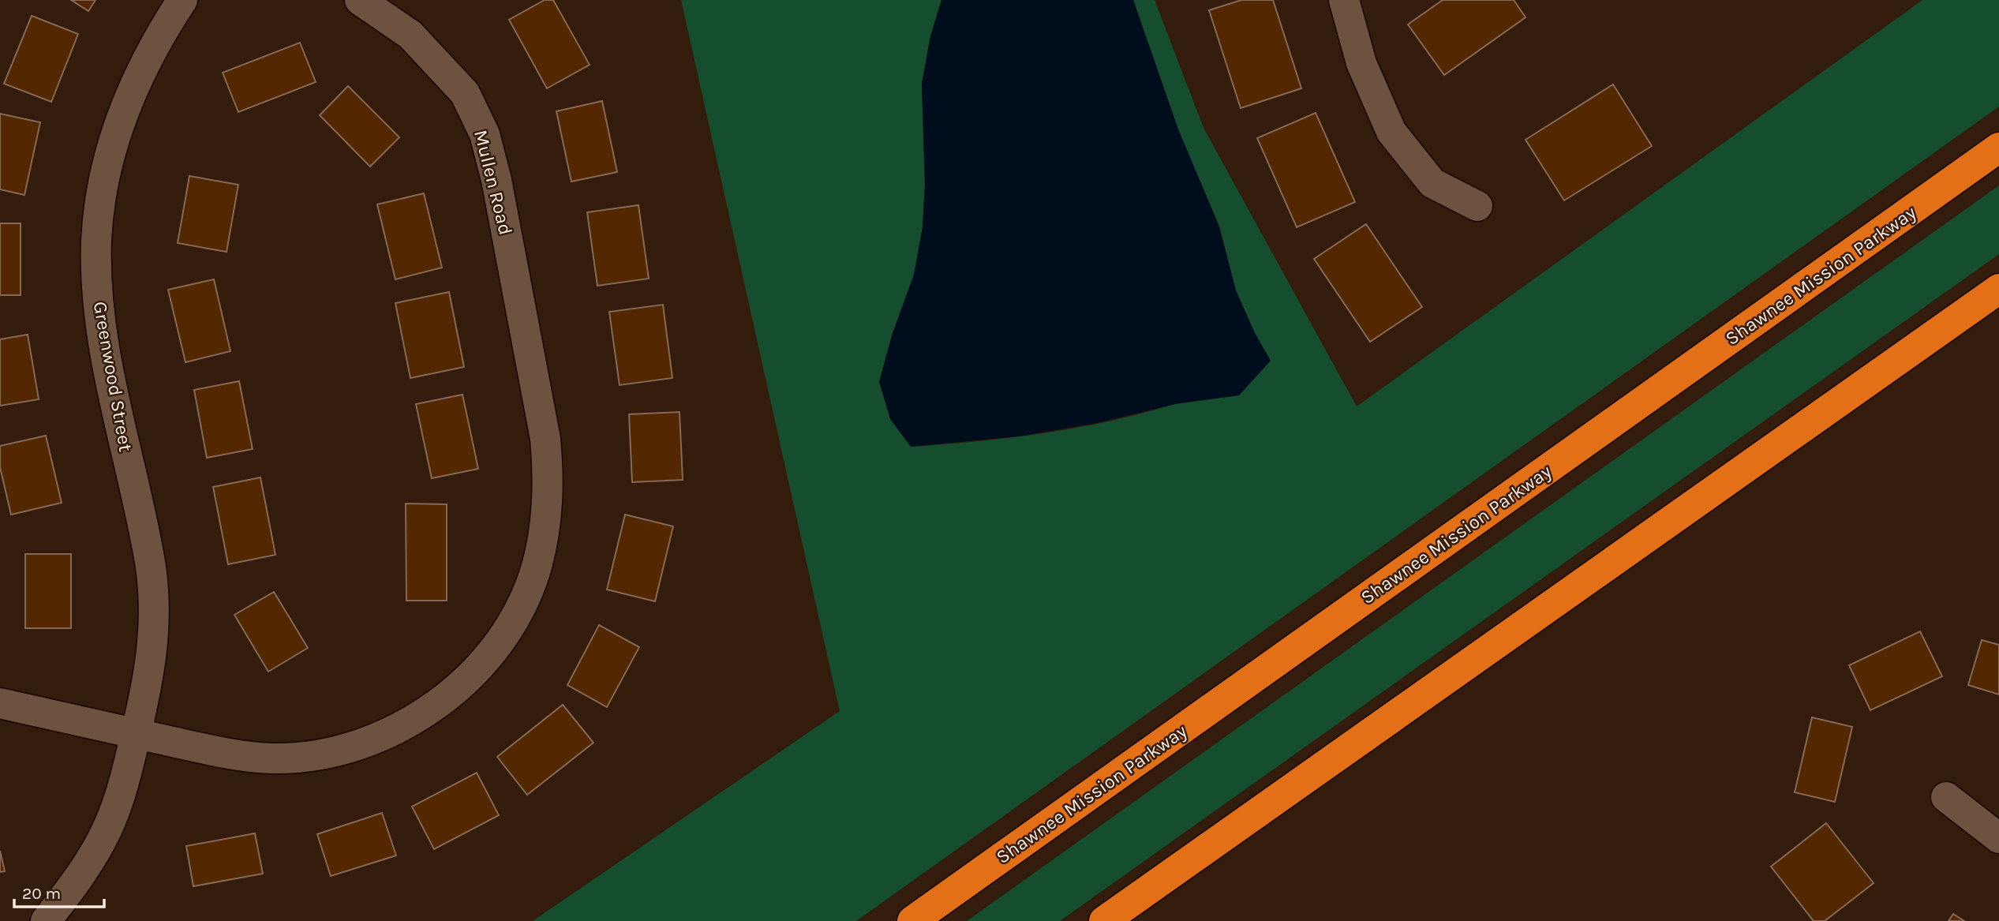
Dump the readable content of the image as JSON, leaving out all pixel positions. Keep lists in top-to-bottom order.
{
  "streets": {
    "highway": ["Shawnee Mission Parkway"],
    "street": ["Mullen Road", "Greenwood Street"]
  },
  "crossings": [
    ["Mullen Road", "Greenwood Street"]
  ],
  "scale_bar": "20 m"
}
